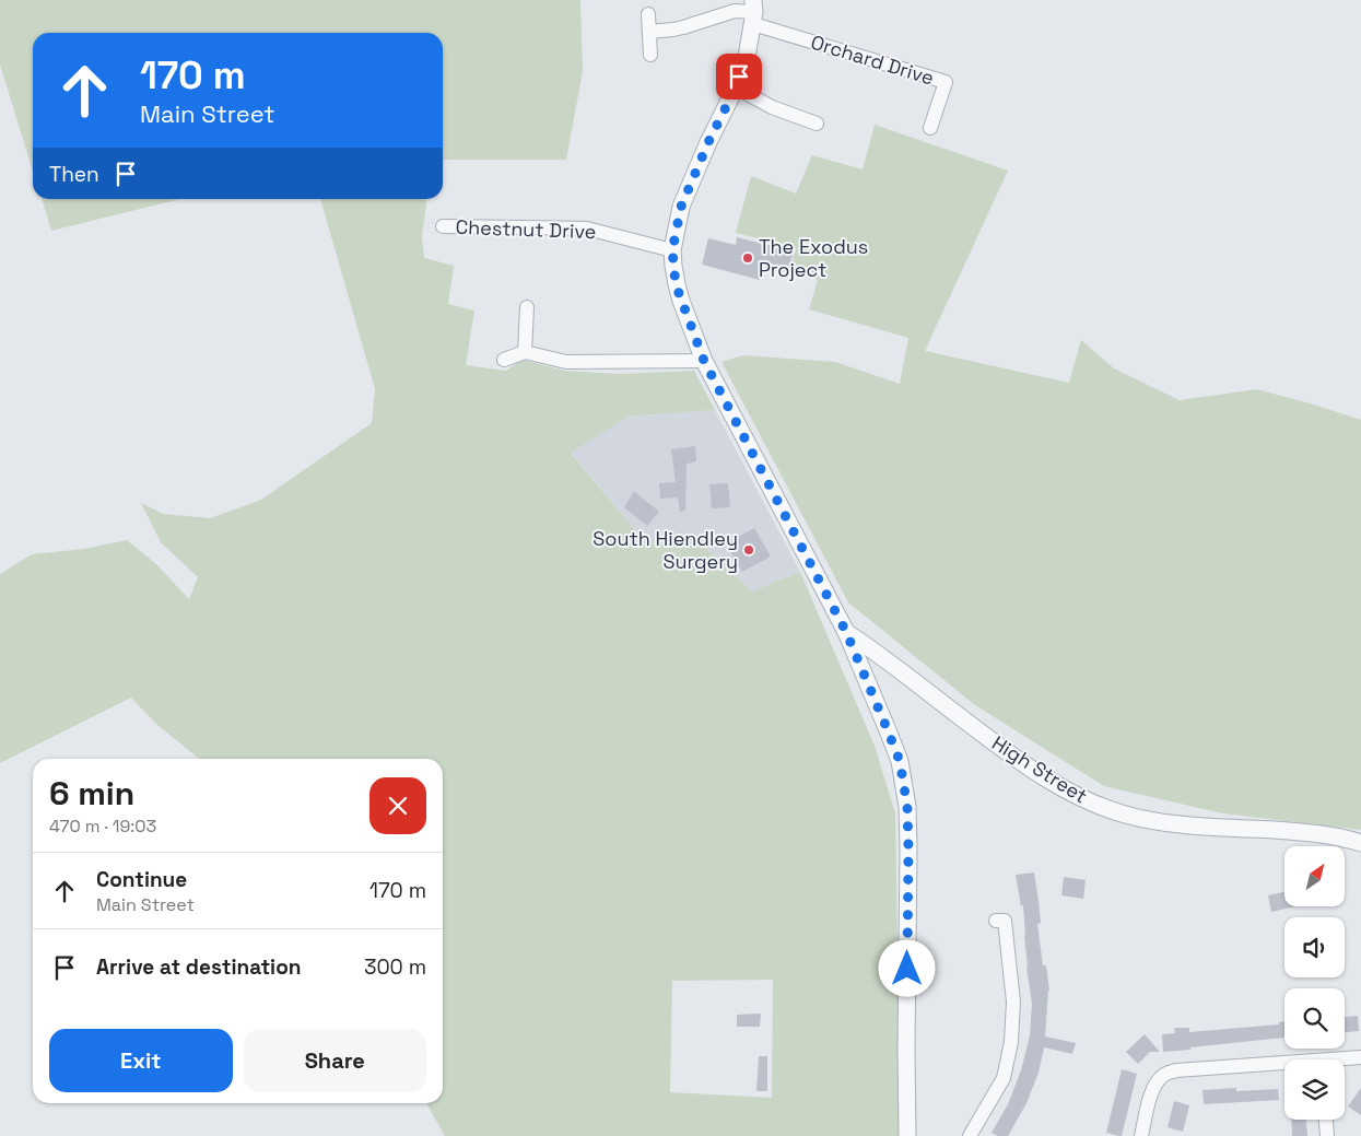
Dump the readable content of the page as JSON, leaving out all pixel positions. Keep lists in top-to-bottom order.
{
  "streets": {
    "street": ["Orchard Drive", "Chestnut Drive", "High Street"]
  },
  "places": ["The Exodus Project", "South Hiendley Surgery"],
  "north": "top right",
  "page": {
    "turn": ["170 m", "Main Street"],
    "then": "Then",
    "heading": ["6 min", "470 m · 19:03"],
    "list": [
      {
        "name": "Continue",
        "note": "Main Street",
        "value": "170 m"
      },
      {
        "name": "Arrive at destination",
        "value": "300 m"
      }
    ],
    "buttons": ["Exit", "Share"]
  }
}
